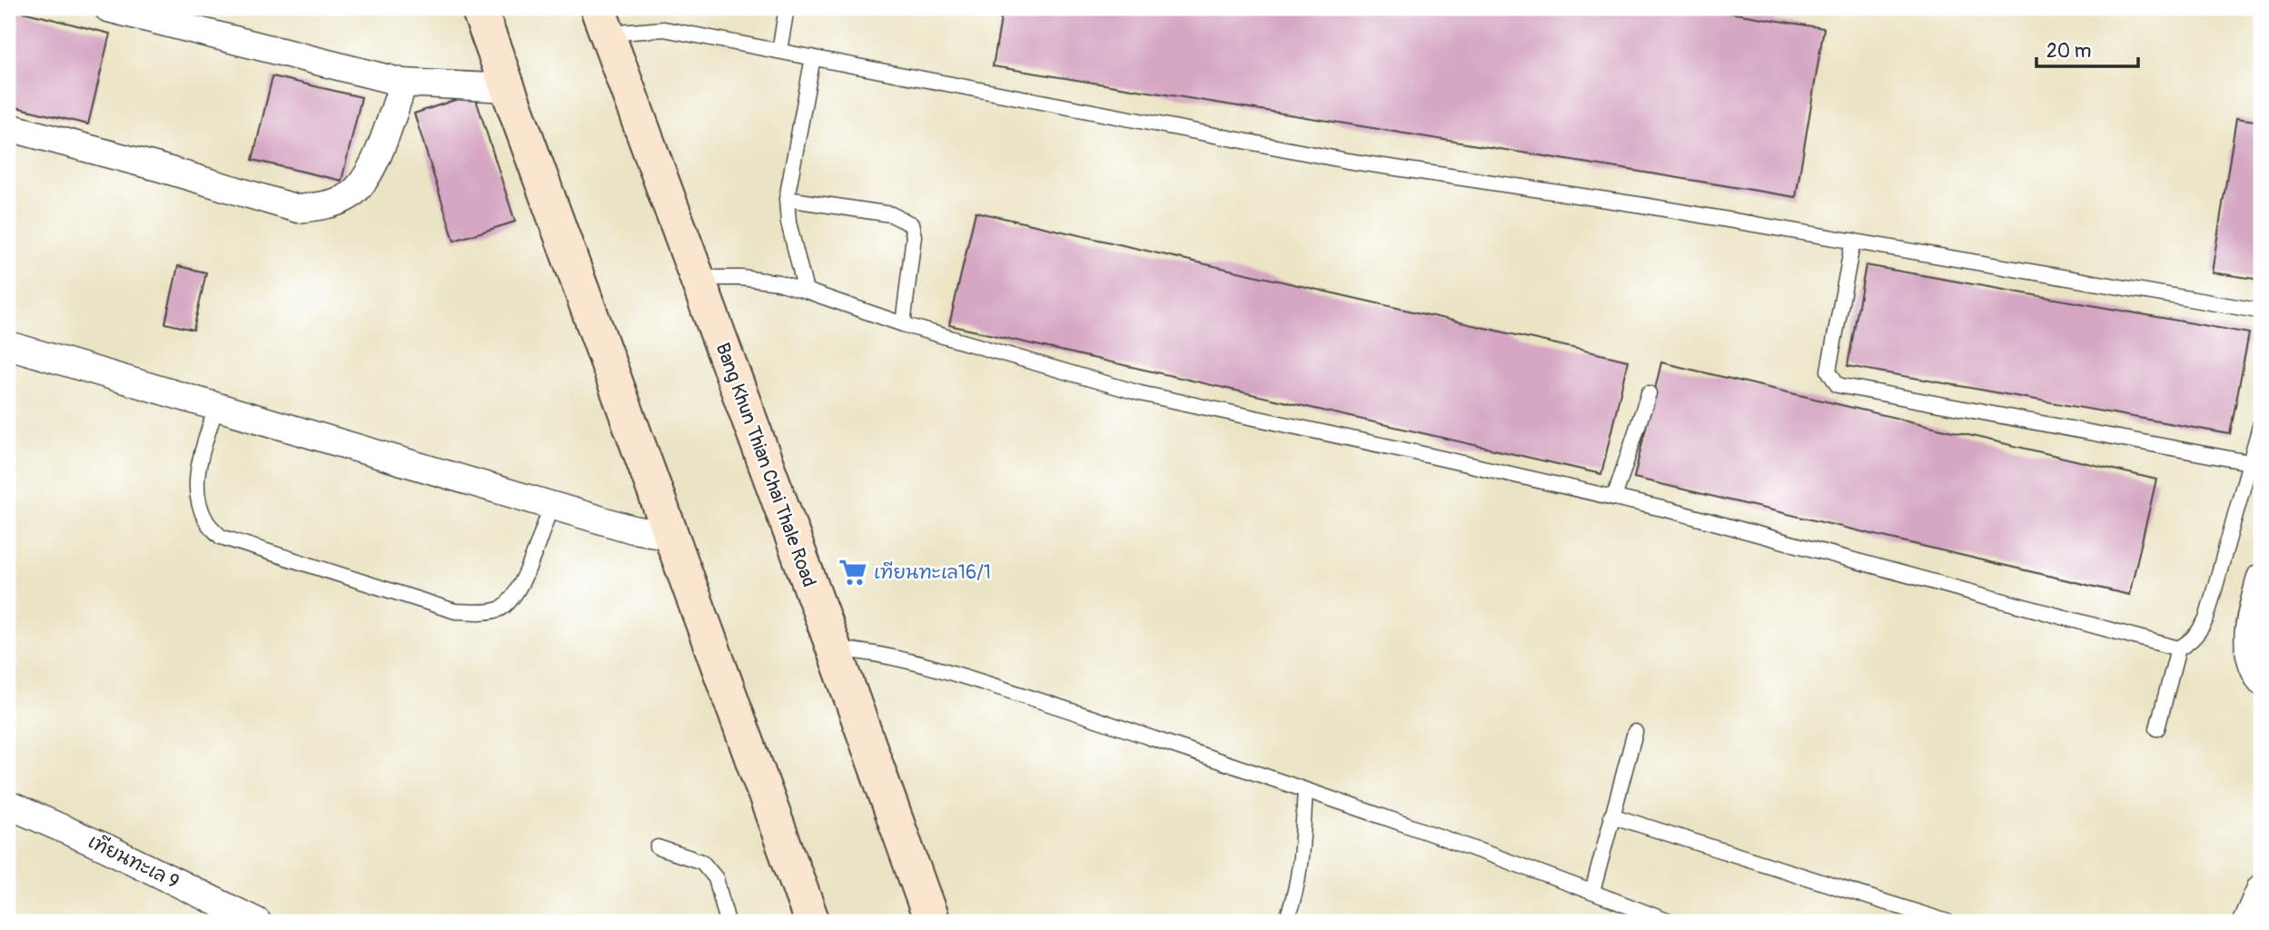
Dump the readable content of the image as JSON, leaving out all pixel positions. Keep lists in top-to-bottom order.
{
  "streets": {
    "main road": ["Bang Khun Thian Chai Thale Road"],
    "street": ["เทียนทะเล 9"]
  },
  "places": {
    "supermarket": ["เทียนทะเล16/1"]
  },
  "scale_bar": "20 m"
}
